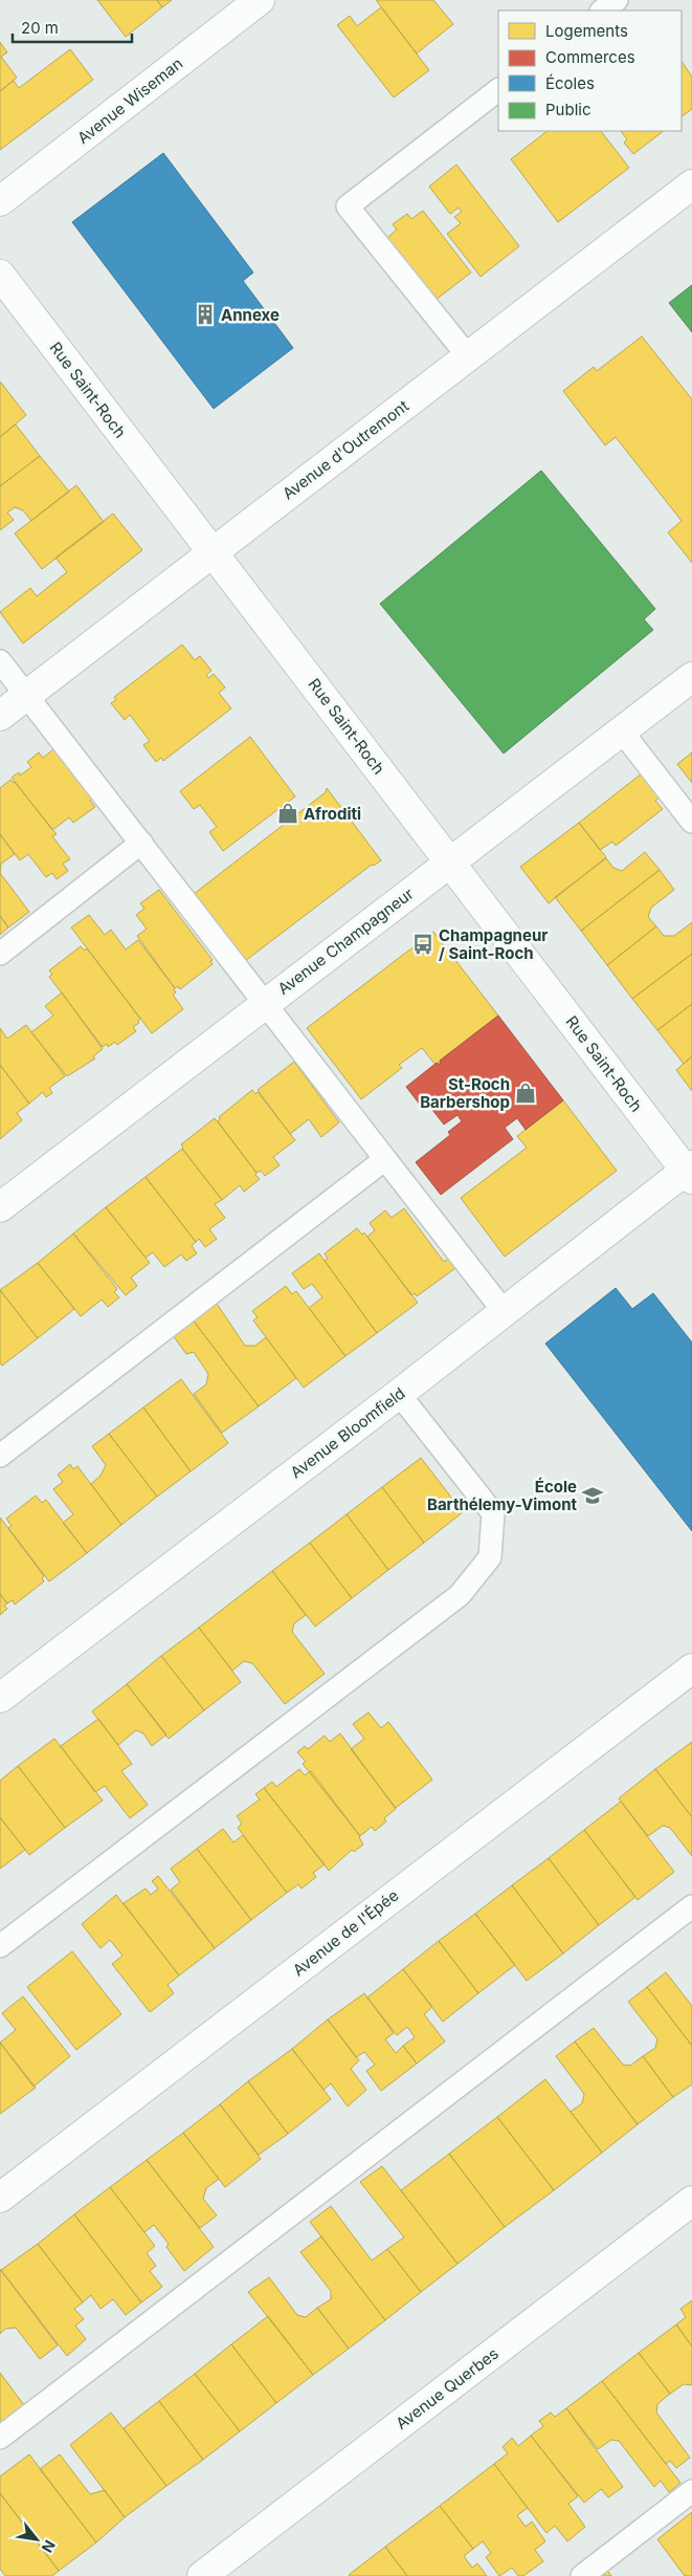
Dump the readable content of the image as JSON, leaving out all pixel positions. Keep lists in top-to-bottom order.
{
  "streets": {
    "street": [
      "Avenue Wiseman",
      "Rue Saint-Roch",
      "Avenue d'Outremont",
      "Avenue Champagneur",
      "Avenue Bloomfield",
      "Avenue de l'Épée",
      "Avenue Querbes"
    ]
  },
  "crossings": [
    ["Rue Saint-Roch", "Avenue d'Outremont"],
    ["Rue Saint-Roch", "Avenue Champagneur"],
    ["Rue Saint-Roch", "Avenue Bloomfield"]
  ],
  "places": {
    "building": ["Annexe"],
    "shop": ["Afroditi", "St-Roch Barbershop"],
    "bus stop": ["Champagneur / Saint-Roch"],
    "school or university": ["École Barthélemy-Vimont"]
  },
  "legend": [
    "Logements",
    "Commerces",
    "Écoles",
    "Public"
  ],
  "scale_bar": "20 m",
  "north": "bottom right"
}
